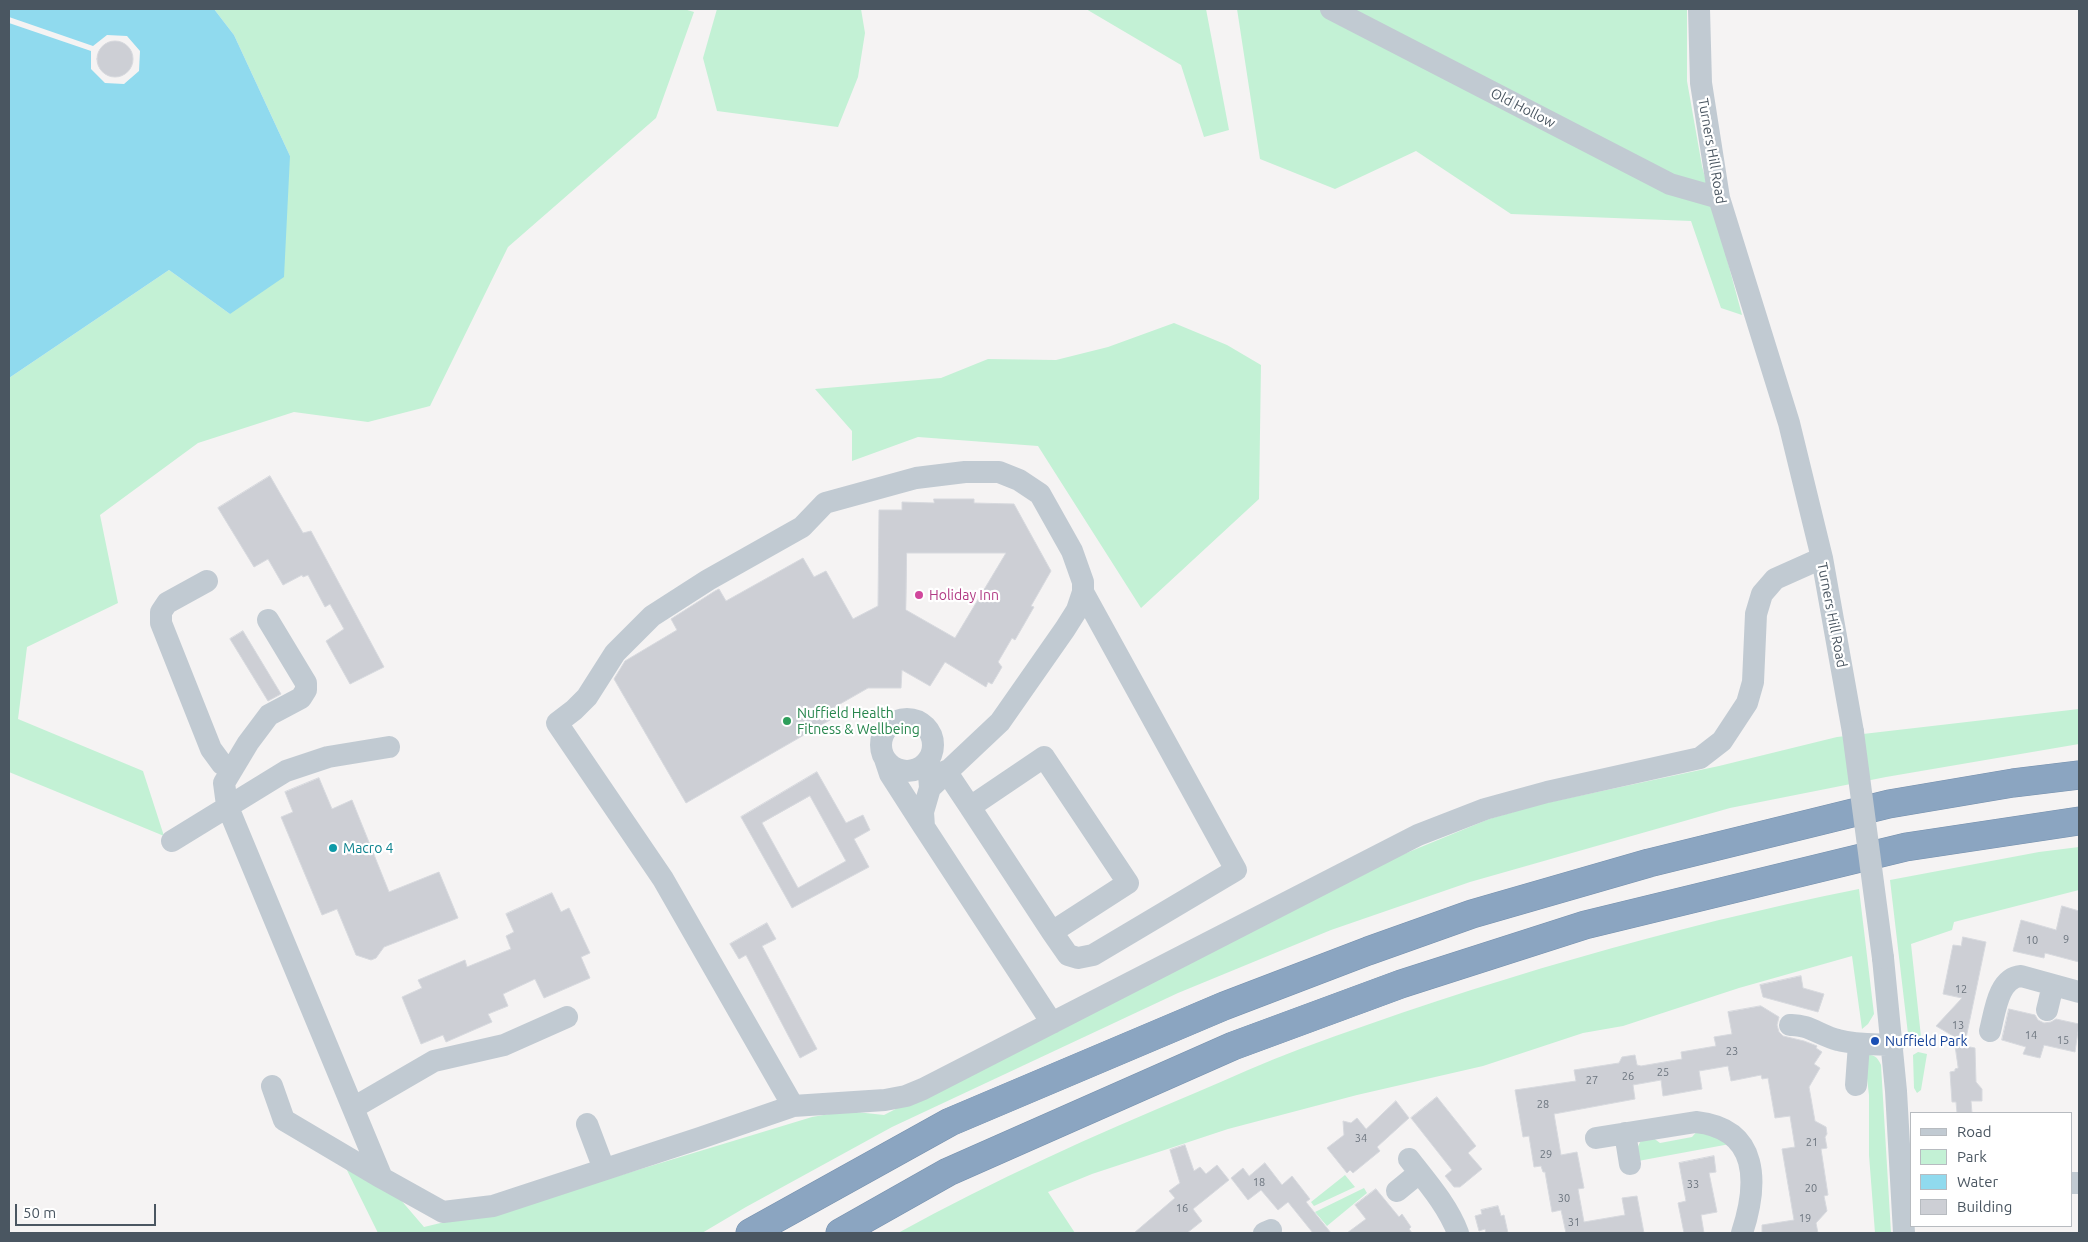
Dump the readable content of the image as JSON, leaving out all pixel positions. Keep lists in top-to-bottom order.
{
  "streets": {
    "street": ["Old Hollow", "Turners Hill Road"]
  },
  "crossings": [
    ["Old Hollow", "Turners Hill Road"]
  ],
  "places": [
    "Holiday Inn",
    "Nuffield Health Fitness & Wellbeing",
    "Macro 4",
    "Nuffield Park"
  ],
  "house_numbers": [
    "9",
    "10",
    "12",
    "13",
    "14",
    "15",
    "23",
    "25",
    "26",
    "27",
    "28",
    "34",
    "21",
    "29",
    "18",
    "33",
    "20",
    "30",
    "16",
    "19",
    "31"
  ],
  "legend": [
    "Road",
    "Park",
    "Water",
    "Building"
  ],
  "scale_bar": "50 m"
}
